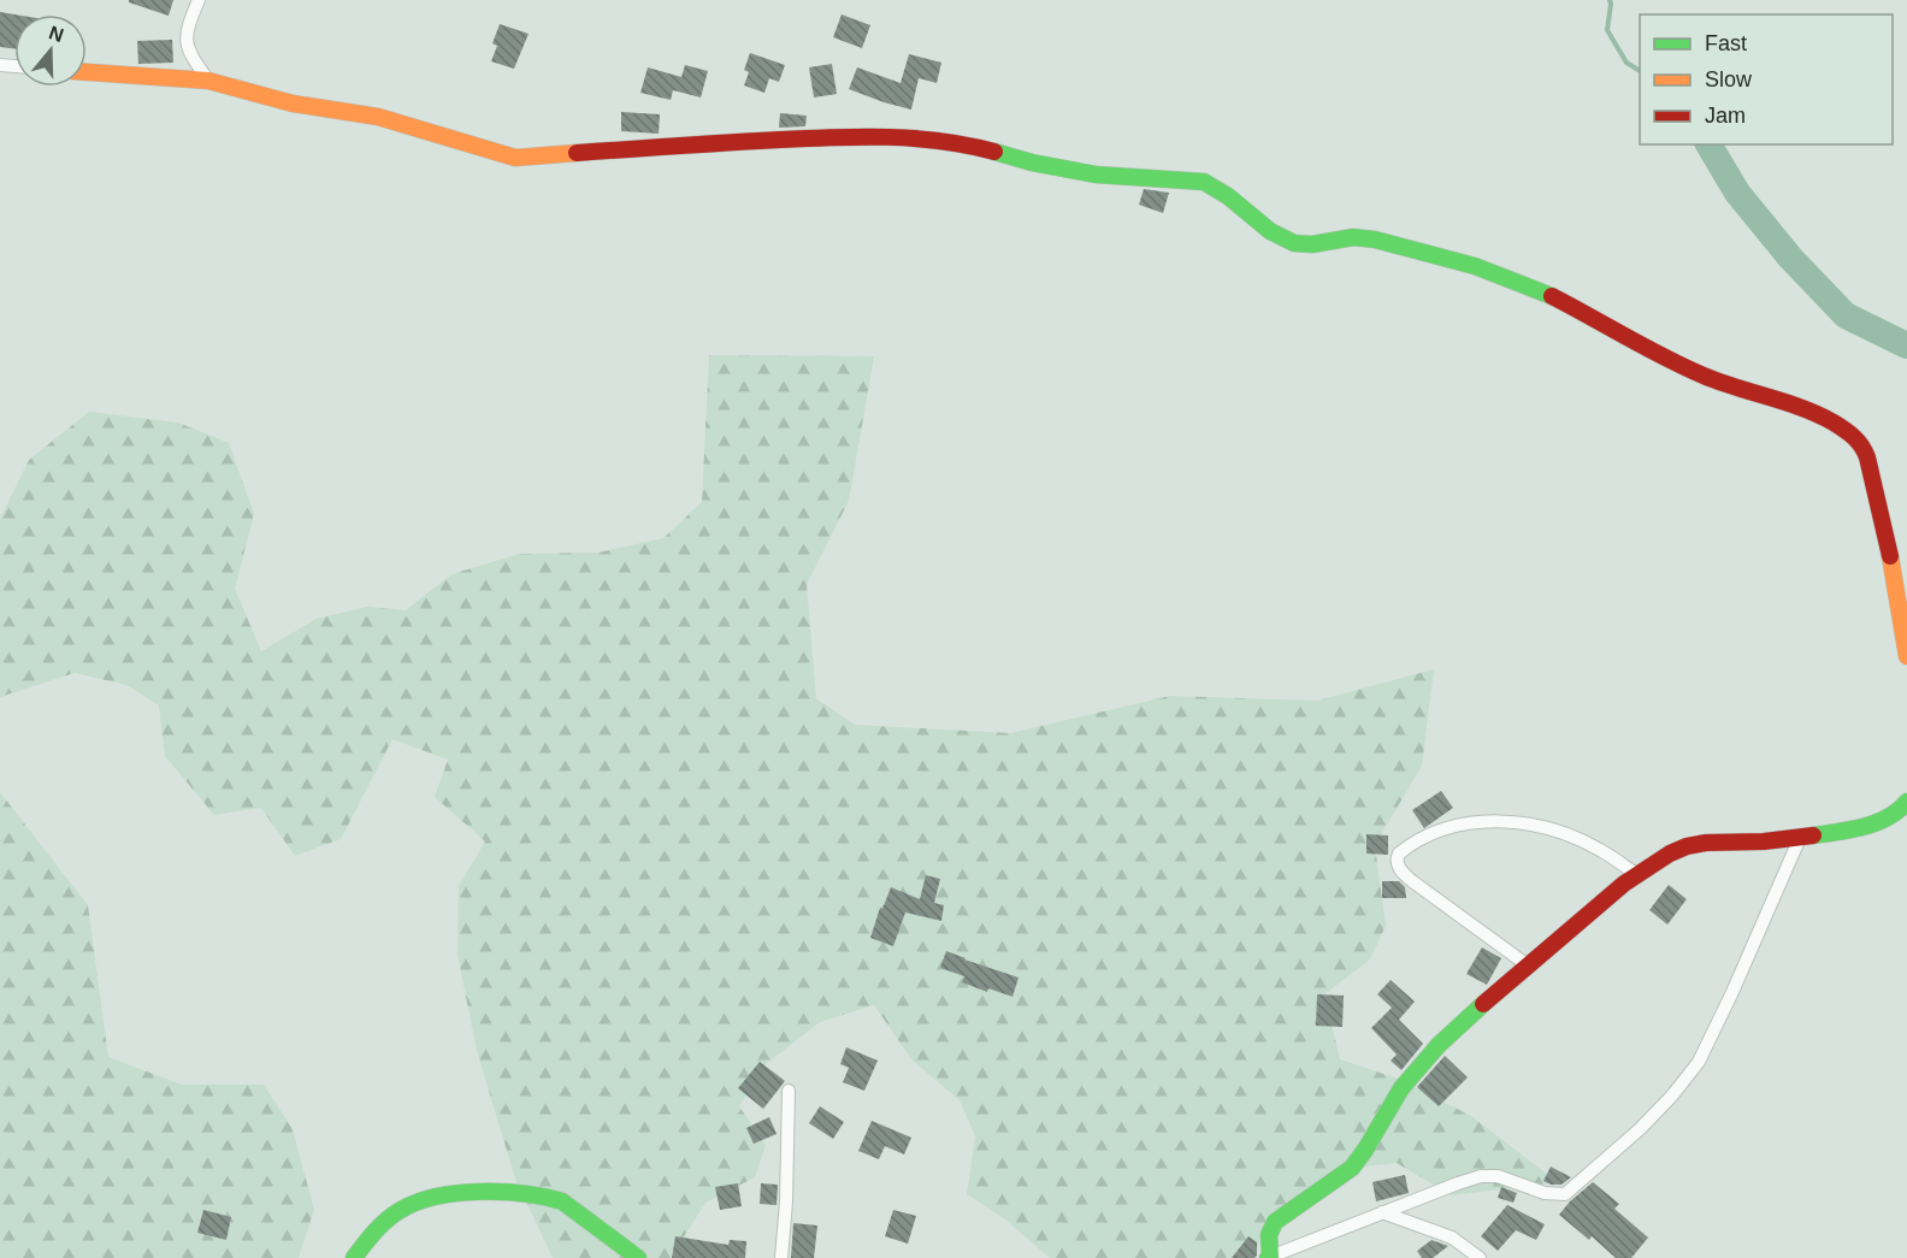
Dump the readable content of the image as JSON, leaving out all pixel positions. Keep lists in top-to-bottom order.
{
  "legend": ["Fast", "Slow", "Jam"],
  "north": "top"
}
